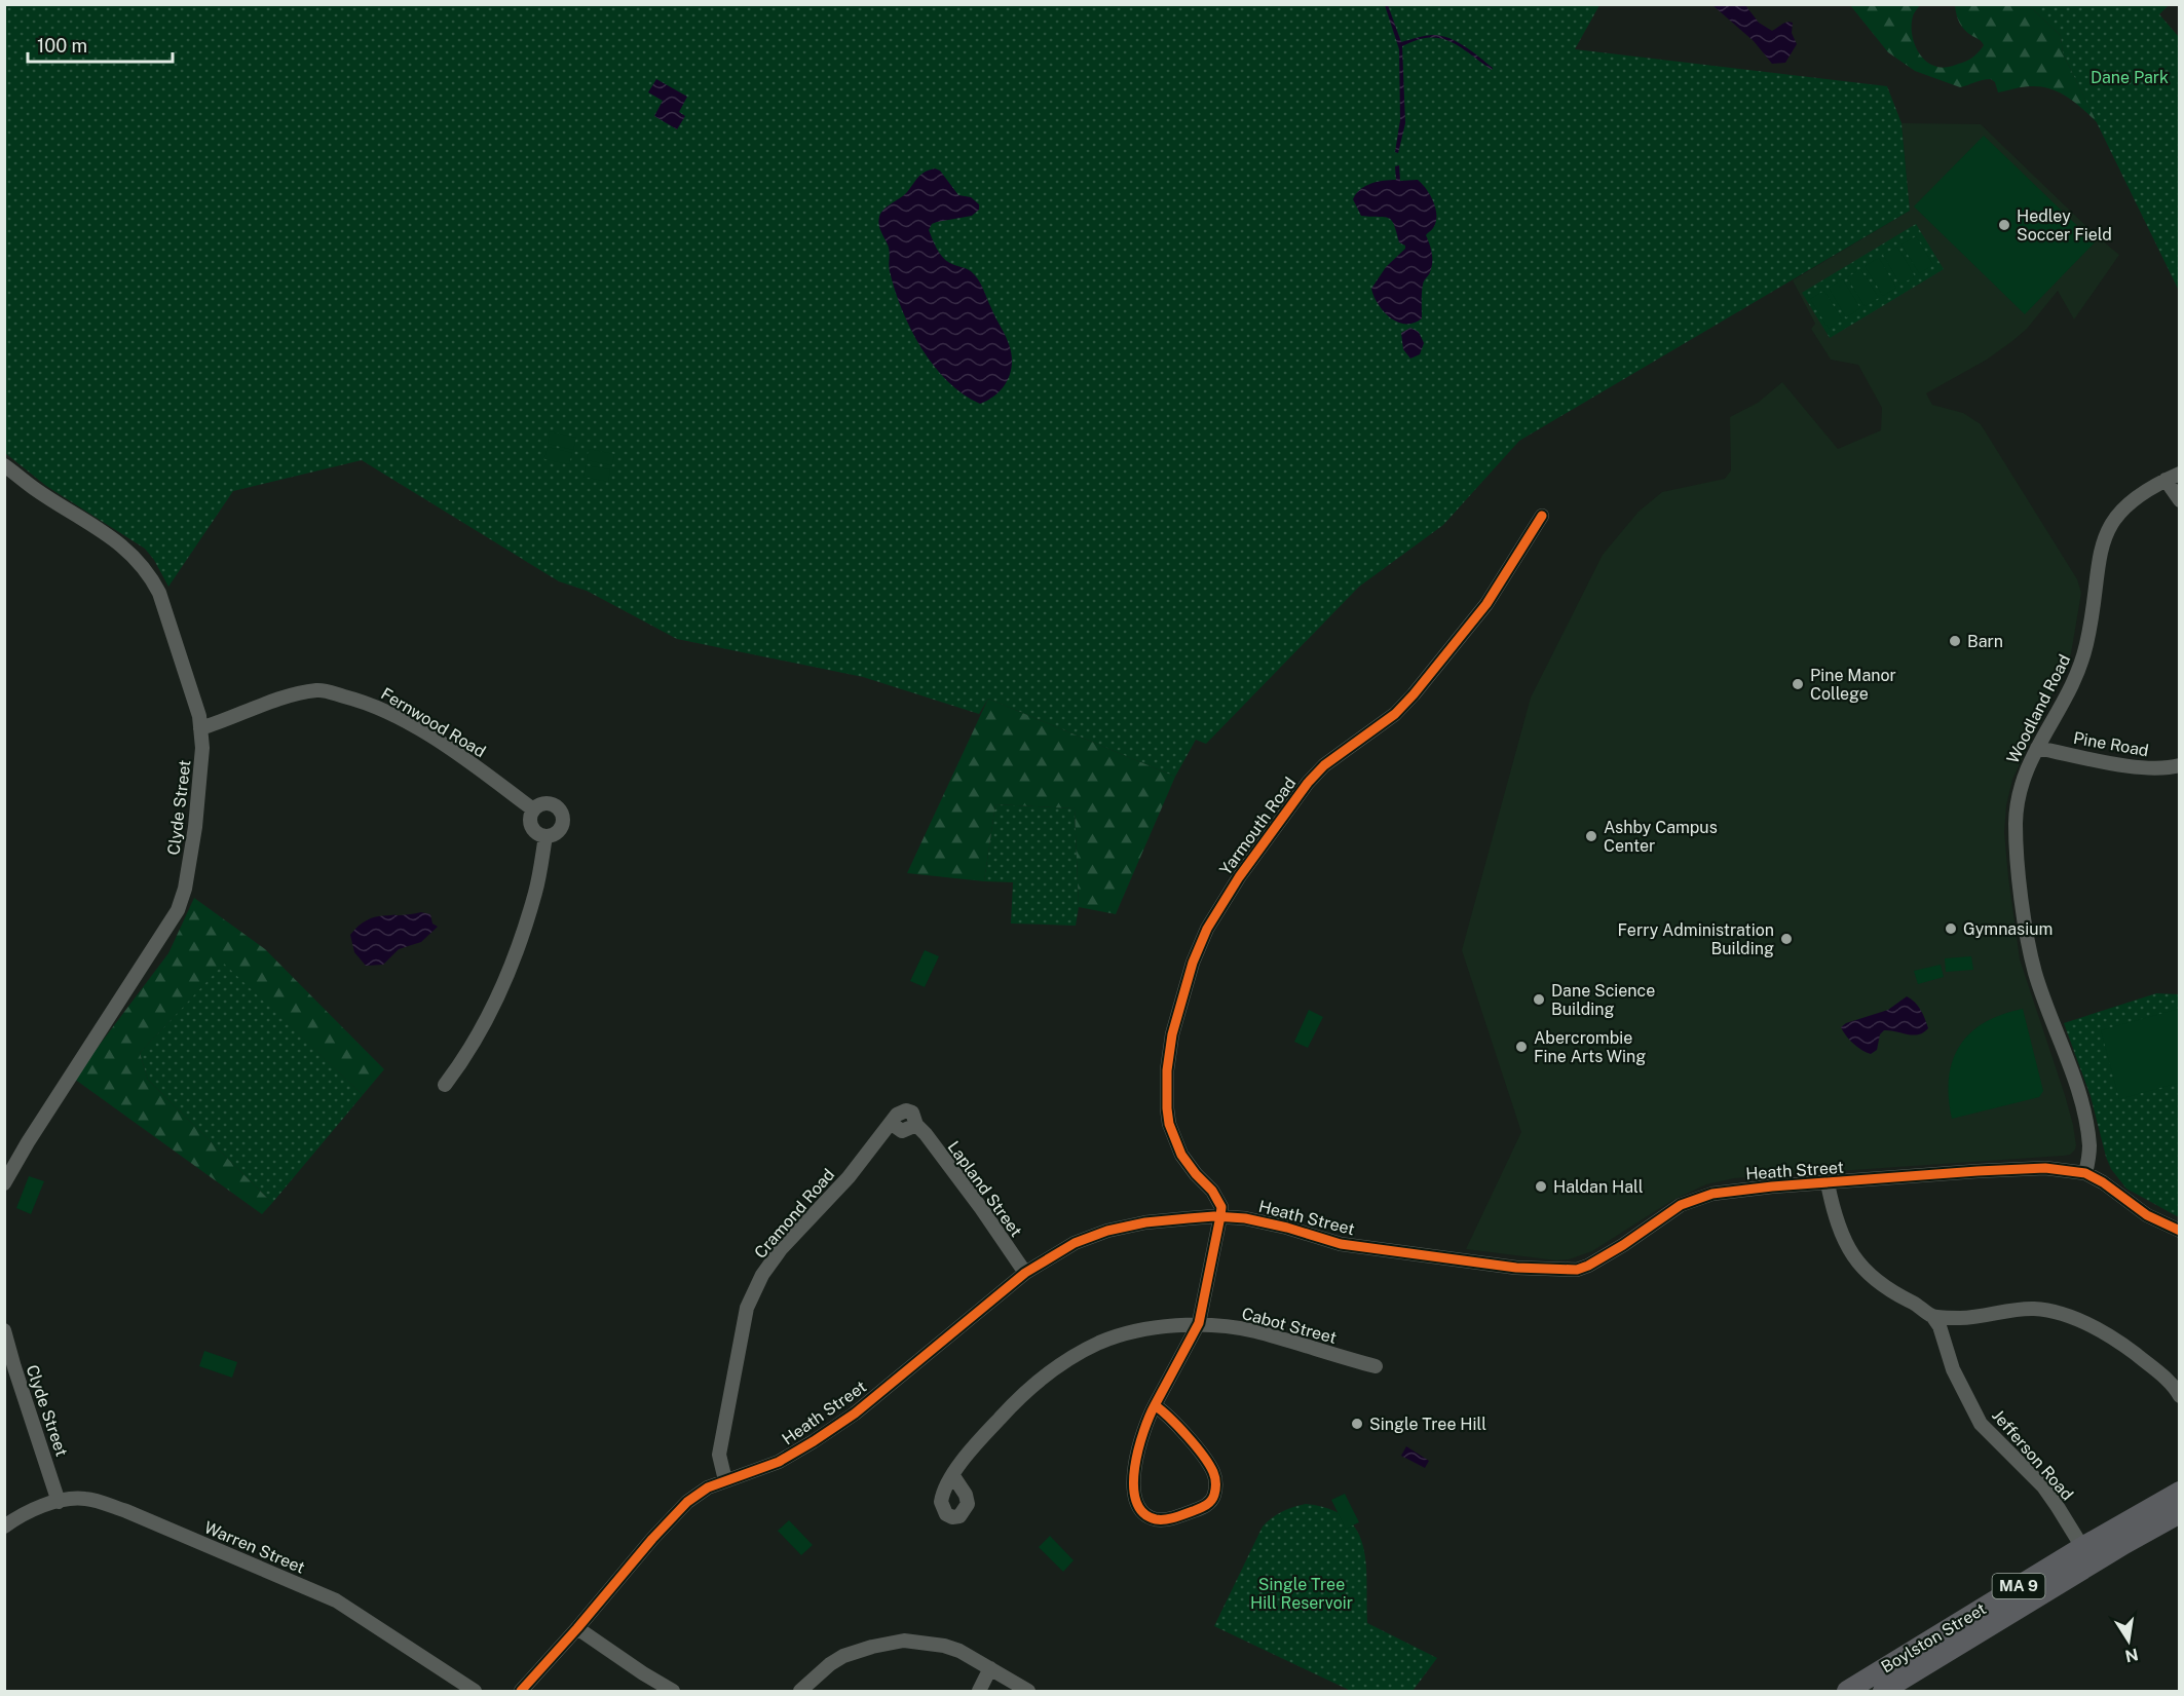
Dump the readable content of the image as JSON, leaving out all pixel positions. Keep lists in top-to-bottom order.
{
  "streets": {
    "highway": ["MA 9", "Boylston Street"],
    "street": [
      "Woodland Road",
      "Fernwood Road",
      "Pine Road",
      "Clyde Street",
      "Yarmouth Road",
      "Heath Street",
      "Lapland Street",
      "Cramond Road",
      "Cabot Street",
      "Jefferson Road",
      "Warren Street"
    ]
  },
  "crossings": [
    ["Woodland Road", "Pine Road"],
    ["Woodland Road", "Heath Street"],
    ["Fernwood Road", "Clyde Street"],
    ["Clyde Street", "Warren Street"],
    ["Yarmouth Road", "Heath Street"],
    ["Heath Street", "Lapland Street"],
    ["Heath Street", "Cramond Road"],
    ["Lapland Street", "Cramond Road"],
    ["Jefferson Road", "Boylston Street"]
  ],
  "parks": ["Dane Park", "Single Tree Hill Reservoir"],
  "places": [
    "Hedley Soccer Field",
    "Barn",
    "Pine Manor College",
    "Ashby Campus Center",
    "Gymnasium",
    "Ferry Administration Building",
    "Dane Science Building",
    "Abercrombie Fine Arts Wing",
    "Haldan Hall",
    "Single Tree Hill"
  ],
  "scale_bar": "100 m",
  "north": "bottom"
}
